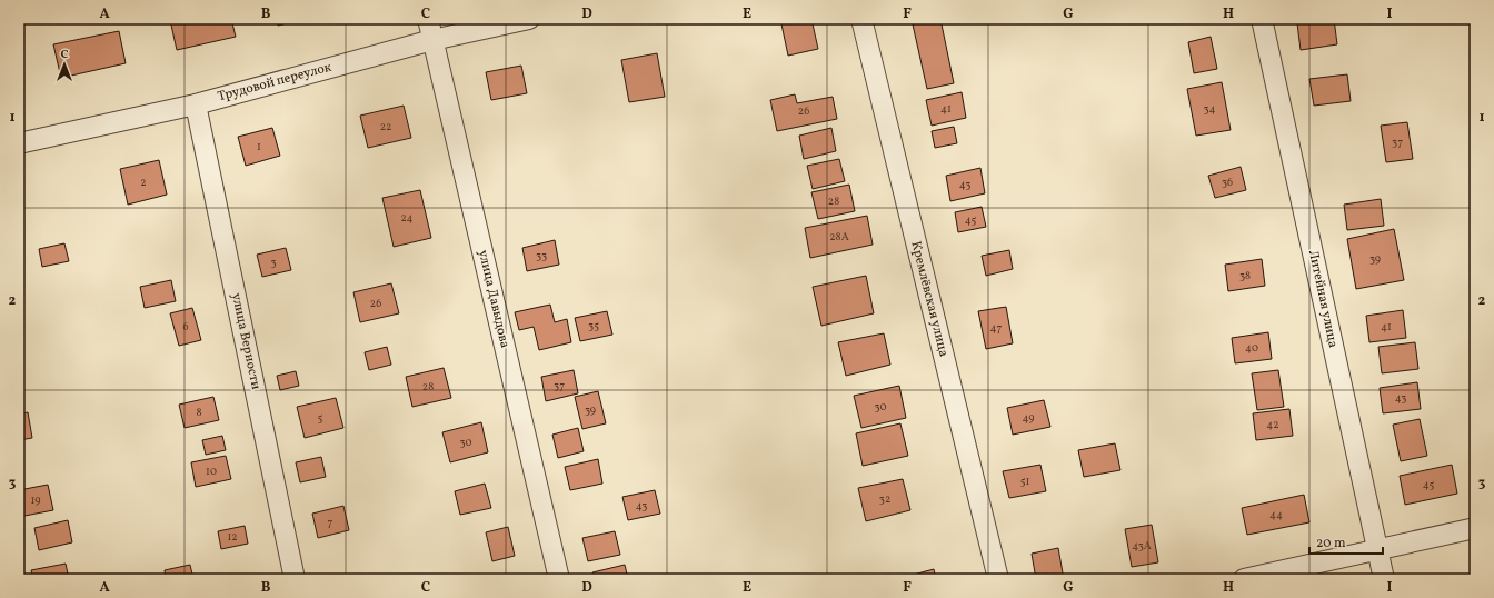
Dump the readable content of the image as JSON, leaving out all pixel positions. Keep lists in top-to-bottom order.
{
  "streets": {
    "street": [
      "Трудовой переулок",
      "улица Давыдова",
      "Кремлёвская улица",
      "Литейная улица",
      "улица Верности"
    ]
  },
  "crossings": [
    ["Трудовой переулок", "улица Давыдова"],
    ["Трудовой переулок", "улица Верности"]
  ],
  "house_numbers": [
    "41",
    "34",
    "26",
    "22",
    "37",
    "1",
    "2",
    "36",
    "43",
    "28",
    "24",
    "45",
    "28А",
    "33",
    "39",
    "3",
    "38",
    "26",
    "35",
    "6",
    "41",
    "47",
    "40",
    "37",
    "28",
    "43",
    "30",
    "39",
    "8",
    "5",
    "49",
    "42",
    "30",
    "10",
    "51",
    "45",
    "32",
    "19",
    "43",
    "44",
    "7",
    "12",
    "43А"
  ],
  "scale_bar": "20 m",
  "north": "top",
  "grid": {
    "columns": [
      "A",
      "B",
      "C",
      "D",
      "E",
      "F",
      "G",
      "H",
      "I"
    ],
    "rows": ["1", "2", "3"]
  }
}
